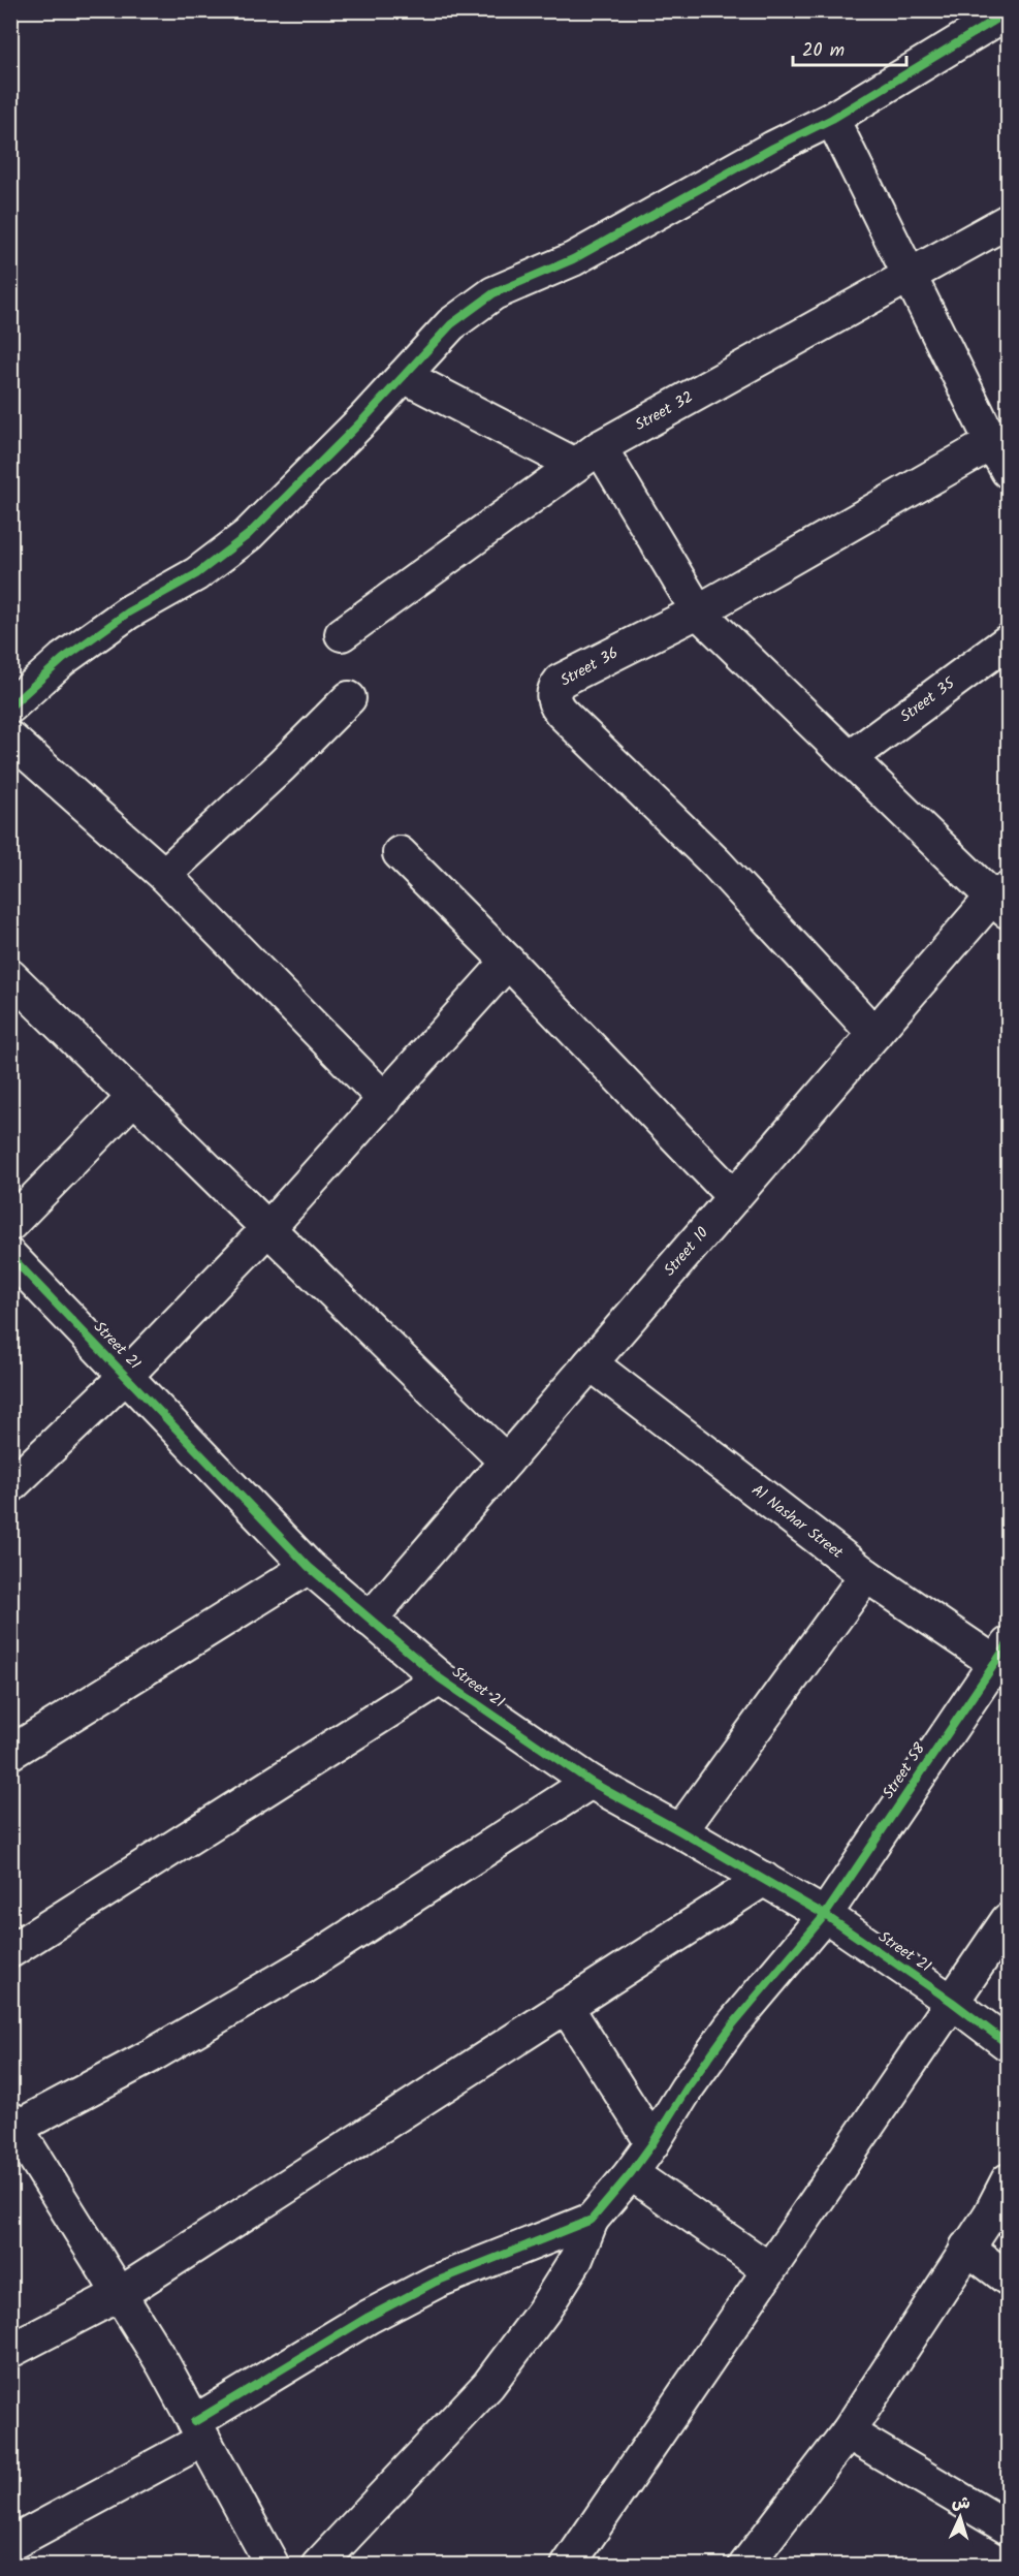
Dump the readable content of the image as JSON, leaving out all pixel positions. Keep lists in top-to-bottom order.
{
  "streets": {
    "street": [
      "Street 32",
      "Street 36",
      "Street 35",
      "Street 10",
      "Street 21",
      "Al Nashar Street",
      "Street 58"
    ]
  },
  "crossings": [
    ["Street 36", "Street 10"],
    ["Street 10", "Street 21"],
    ["Street 10", "Al Nashar Street"],
    ["Street 21", "Street 58"],
    ["Al Nashar Street", "Street 58"]
  ],
  "scale_bar": "20 m",
  "north": "top"
}
